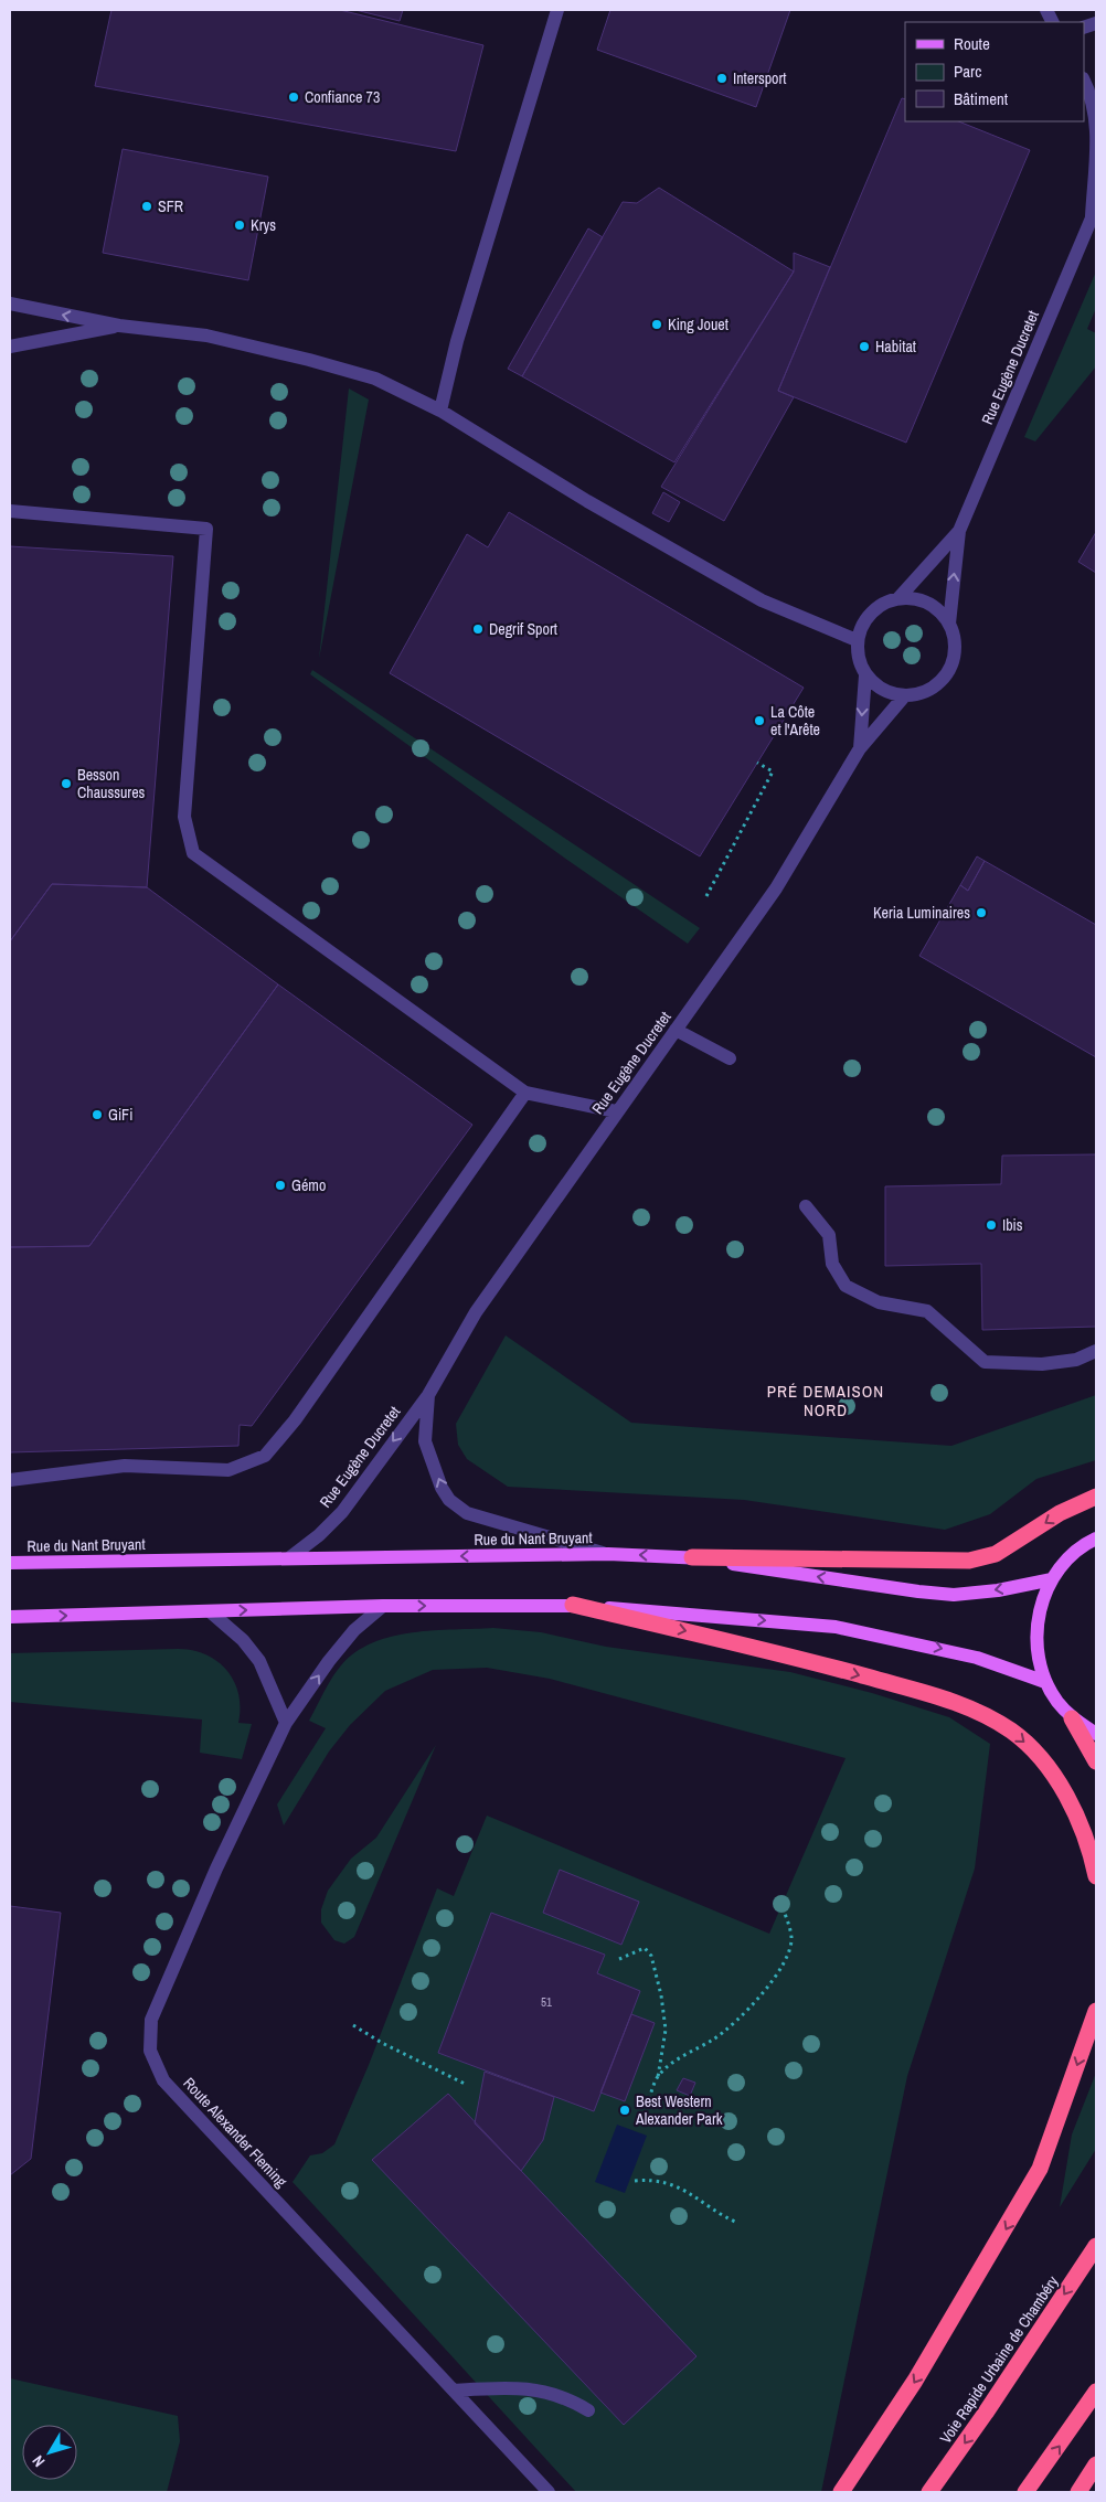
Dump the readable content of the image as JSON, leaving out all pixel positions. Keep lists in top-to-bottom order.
{
  "streets": {
    "highway": ["Voie Rapide Urbaine de Chambéry"],
    "main road": ["Rue du Nant Bruyant"],
    "street": ["Rue Eugène Ducretet", "Route Alexander Fleming"]
  },
  "crossings": [
    ["Rue Eugène Ducretet", "Rue du Nant Bruyant"]
  ],
  "districts": ["PRÉ DEMAISON NORD"],
  "places": [
    "Intersport",
    "Confiance 73",
    "SFR",
    "Krys",
    "King Jouet",
    "Habitat",
    "Degrif Sport",
    "La Côte et l'Arête",
    "Besson Chaussures",
    "Keria Luminaires",
    "GiFi",
    "Gémo",
    "Ibis",
    "Best Western Alexander Park"
  ],
  "house_numbers": ["51"],
  "legend": ["Route", "Parc", "Bâtiment"],
  "north": "bottom left"
}
